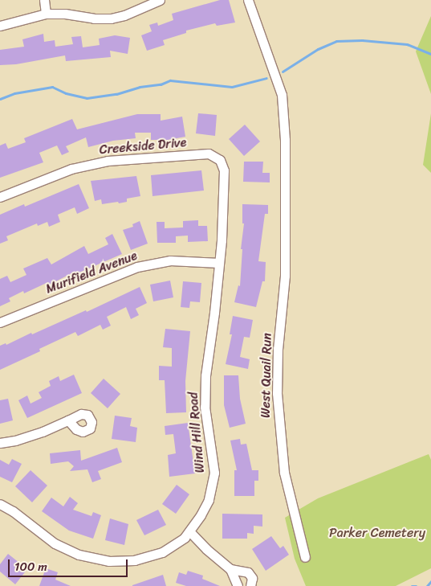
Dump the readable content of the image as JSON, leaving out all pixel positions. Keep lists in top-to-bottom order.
{
  "streets": {
    "street": [
      "Creekside Drive",
      "Murifield Avenue",
      "West Quail Run",
      "Wind Hill Road"
    ]
  },
  "crossings": [
    ["Creekside Drive", "Wind Hill Road"],
    ["Murifield Avenue", "Wind Hill Road"]
  ],
  "parks": ["Parker Cemetery"],
  "scale_bar": "100 m"
}
